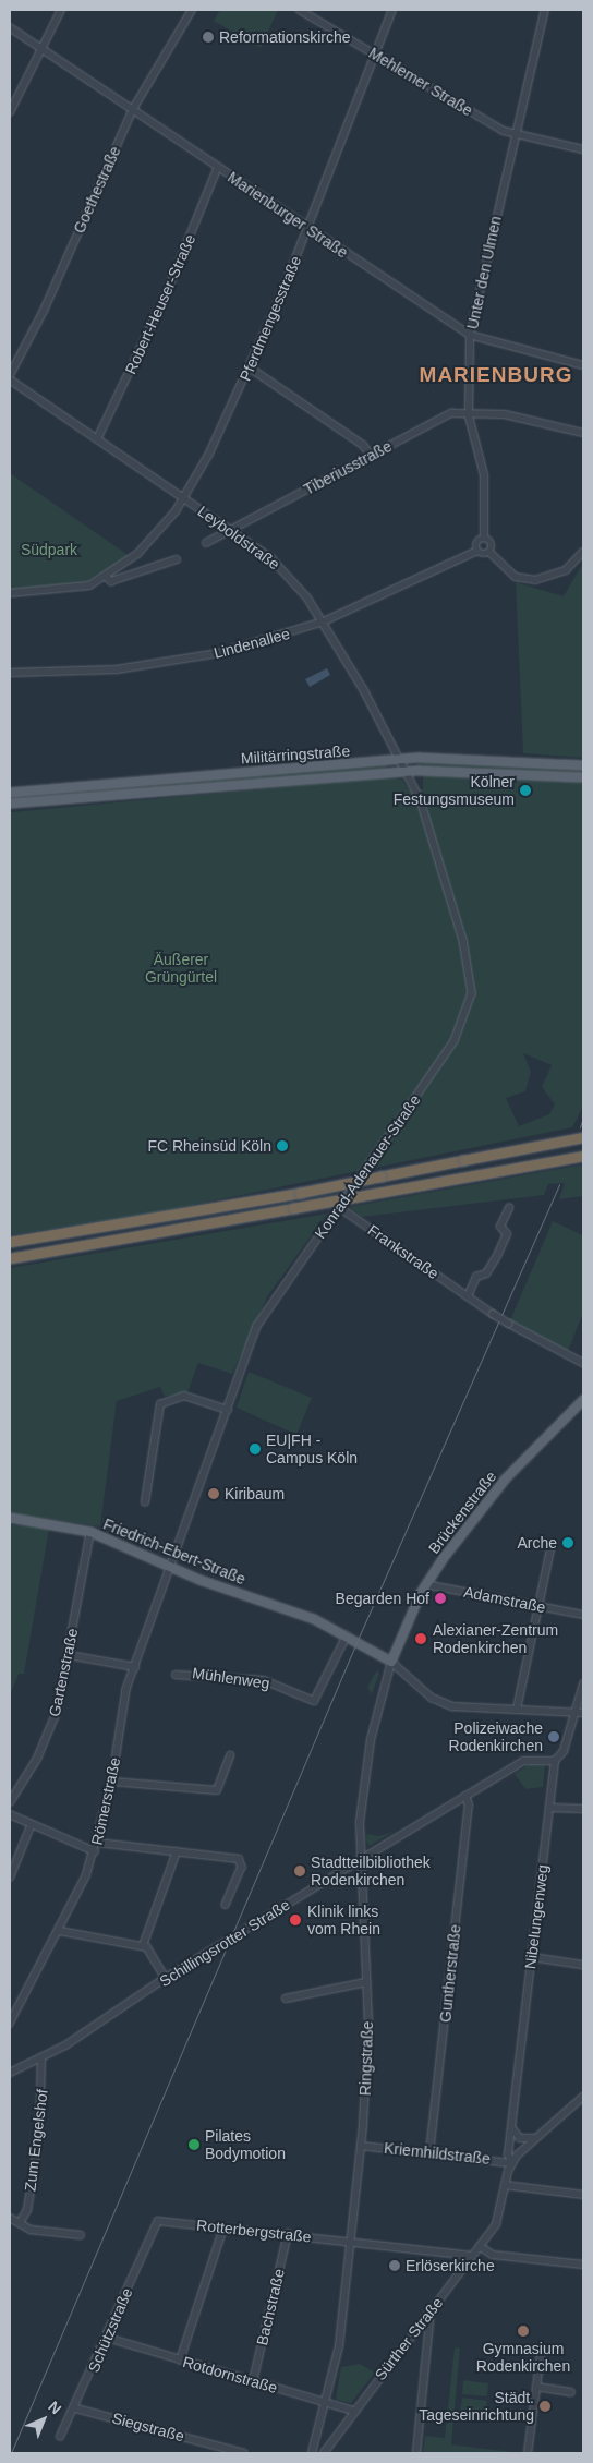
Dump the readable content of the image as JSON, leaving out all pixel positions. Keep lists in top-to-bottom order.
{
  "streets": {
    "main road": ["Militärringstraße", "Brückenstraße", "Friedrich-Ebert-Straße"],
    "street": [
      "Mehlemer Straße",
      "Goethestraße",
      "Marienburger Straße",
      "Unter den Ulmen",
      "Robert-Heuser-Straße",
      "Pferdmengesstraße",
      "Tiberiusstraße",
      "Leyboldstraße",
      "Lindenallee",
      "Konrad-Adenauer-Straße",
      "Frankstraße",
      "Adamstraße",
      "Gartenstraße",
      "Mühlenweg",
      "Römerstraße",
      "Nibelungenweg",
      "Schillingsrotter Straße",
      "Guntherstraße",
      "Ringstraße",
      "Zum Engelshof",
      "Kriemhildstraße",
      "Rotterbergstraße",
      "Bachstraße",
      "Schützstraße",
      "Sürther Straße",
      "Rotdornstraße",
      "Siegstraße"
    ]
  },
  "crossings": [
    ["Mehlemer Straße", "Unter den Ulmen"],
    ["Mehlemer Straße", "Pferdmengesstraße"],
    ["Goethestraße", "Marienburger Straße"],
    ["Marienburger Straße", "Unter den Ulmen"],
    ["Marienburger Straße", "Robert-Heuser-Straße"],
    ["Marienburger Straße", "Pferdmengesstraße"],
    ["Unter den Ulmen", "Tiberiusstraße"],
    ["Robert-Heuser-Straße", "Leyboldstraße"],
    ["Pferdmengesstraße", "Leyboldstraße"],
    ["Tiberiusstraße", "Leyboldstraße"],
    ["Leyboldstraße", "Lindenallee"],
    ["Leyboldstraße", "Militärringstraße"],
    ["Leyboldstraße", "Konrad-Adenauer-Straße"],
    ["Militärringstraße", "Konrad-Adenauer-Straße"],
    ["Konrad-Adenauer-Straße", "Frankstraße"],
    ["Konrad-Adenauer-Straße", "Friedrich-Ebert-Straße"],
    ["Konrad-Adenauer-Straße", "Römerstraße"],
    ["Brückenstraße", "Friedrich-Ebert-Straße"],
    ["Brückenstraße", "Adamstraße"],
    ["Brückenstraße", "Ringstraße"],
    ["Friedrich-Ebert-Straße", "Gartenstraße"],
    ["Friedrich-Ebert-Straße", "Mühlenweg"],
    ["Friedrich-Ebert-Straße", "Römerstraße"],
    ["Friedrich-Ebert-Straße", "Ringstraße"],
    ["Nibelungenweg", "Schillingsrotter Straße"],
    ["Nibelungenweg", "Kriemhildstraße"],
    ["Nibelungenweg", "Sürther Straße"],
    ["Schillingsrotter Straße", "Guntherstraße"],
    ["Schillingsrotter Straße", "Ringstraße"],
    ["Schillingsrotter Straße", "Zum Engelshof"],
    ["Guntherstraße", "Kriemhildstraße"],
    ["Ringstraße", "Kriemhildstraße"],
    ["Ringstraße", "Rotterbergstraße"],
    ["Ringstraße", "Rotdornstraße"],
    ["Kriemhildstraße", "Sürther Straße"],
    ["Rotterbergstraße", "Bachstraße"],
    ["Rotterbergstraße", "Schützstraße"],
    ["Rotterbergstraße", "Sürther Straße"],
    ["Bachstraße", "Rotdornstraße"],
    ["Schützstraße", "Rotdornstraße"],
    ["Schützstraße", "Siegstraße"],
    ["Sürther Straße", "Rotdornstraße"]
  ],
  "districts": ["MARIENBURG"],
  "parks": ["Südpark", "Äußerer Grüngürtel"],
  "places": [
    "Reformationskirche",
    "Kölner Festungsmuseum",
    "FC Rheinsüd Köln",
    "EU|FH - Campus Köln",
    "Kiribaum",
    "Arche",
    "Begarden Hof",
    "Alexianer-Zentrum Rodenkirchen",
    "Polizeiwache Rodenkirchen",
    "Stadtteilbibliothek Rodenkirchen",
    "Klinik links vom Rhein",
    "Pilates Bodymotion",
    "Erlöserkirche",
    "Gymnasium Rodenkirchen",
    "Städt. Tageseinrichtung"
  ],
  "north": "top right"
}
